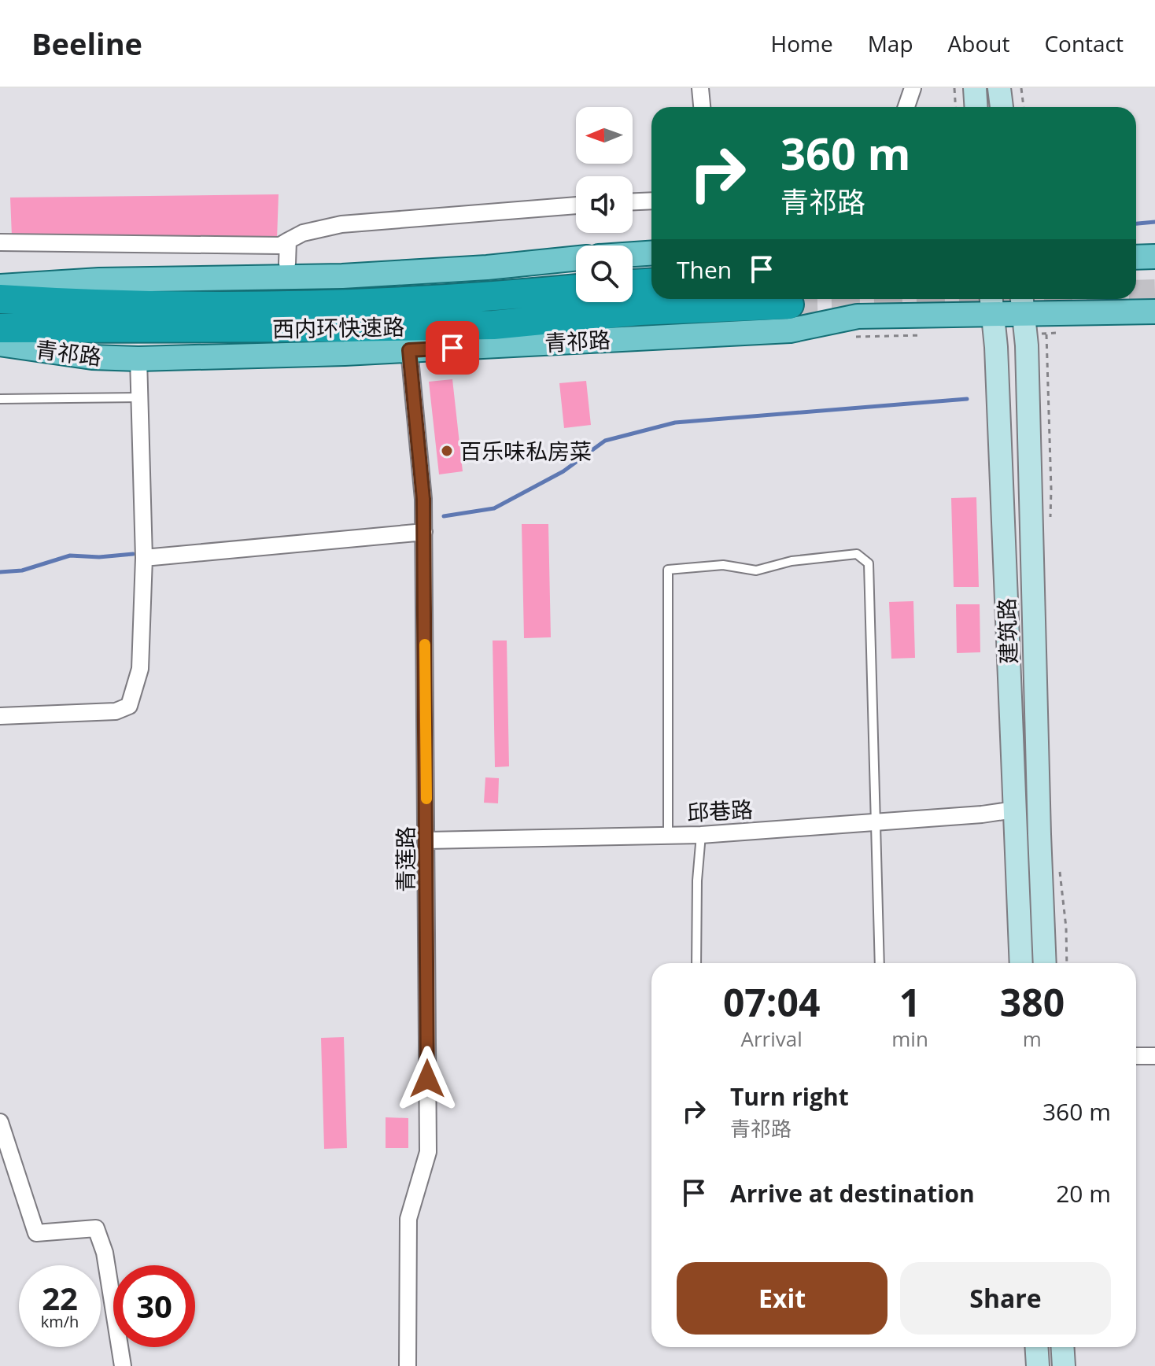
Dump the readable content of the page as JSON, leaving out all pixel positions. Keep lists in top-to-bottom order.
{
  "streets": {
    "highway": ["西内环快速路"],
    "main road": ["青祁路", "建筑路"],
    "street": ["邱巷路", "青莲路"]
  },
  "crossings": [
    ["青祁路", "建筑路"],
    ["青祁路", "青莲路"],
    ["建筑路", "邱巷路"],
    ["邱巷路", "青莲路"]
  ],
  "places": ["百乐味私房菜"],
  "north": "left",
  "page": {
    "header": "Beeline",
    "nav": [
      "Home",
      "Map",
      "About",
      "Contact"
    ],
    "turn": ["360 m", "青祁路"],
    "then": "Then",
    "eta": [
      "07:04",
      "Arrival",
      "1",
      "min",
      "380",
      "m"
    ],
    "list": [
      {
        "name": "Turn right",
        "note": "青祁路",
        "value": "360 m"
      },
      {
        "name": "Arrive at destination",
        "value": "20 m"
      }
    ],
    "buttons": ["Exit", "Share"],
    "speed": "22 km/h",
    "limit": "30"
  }
}
